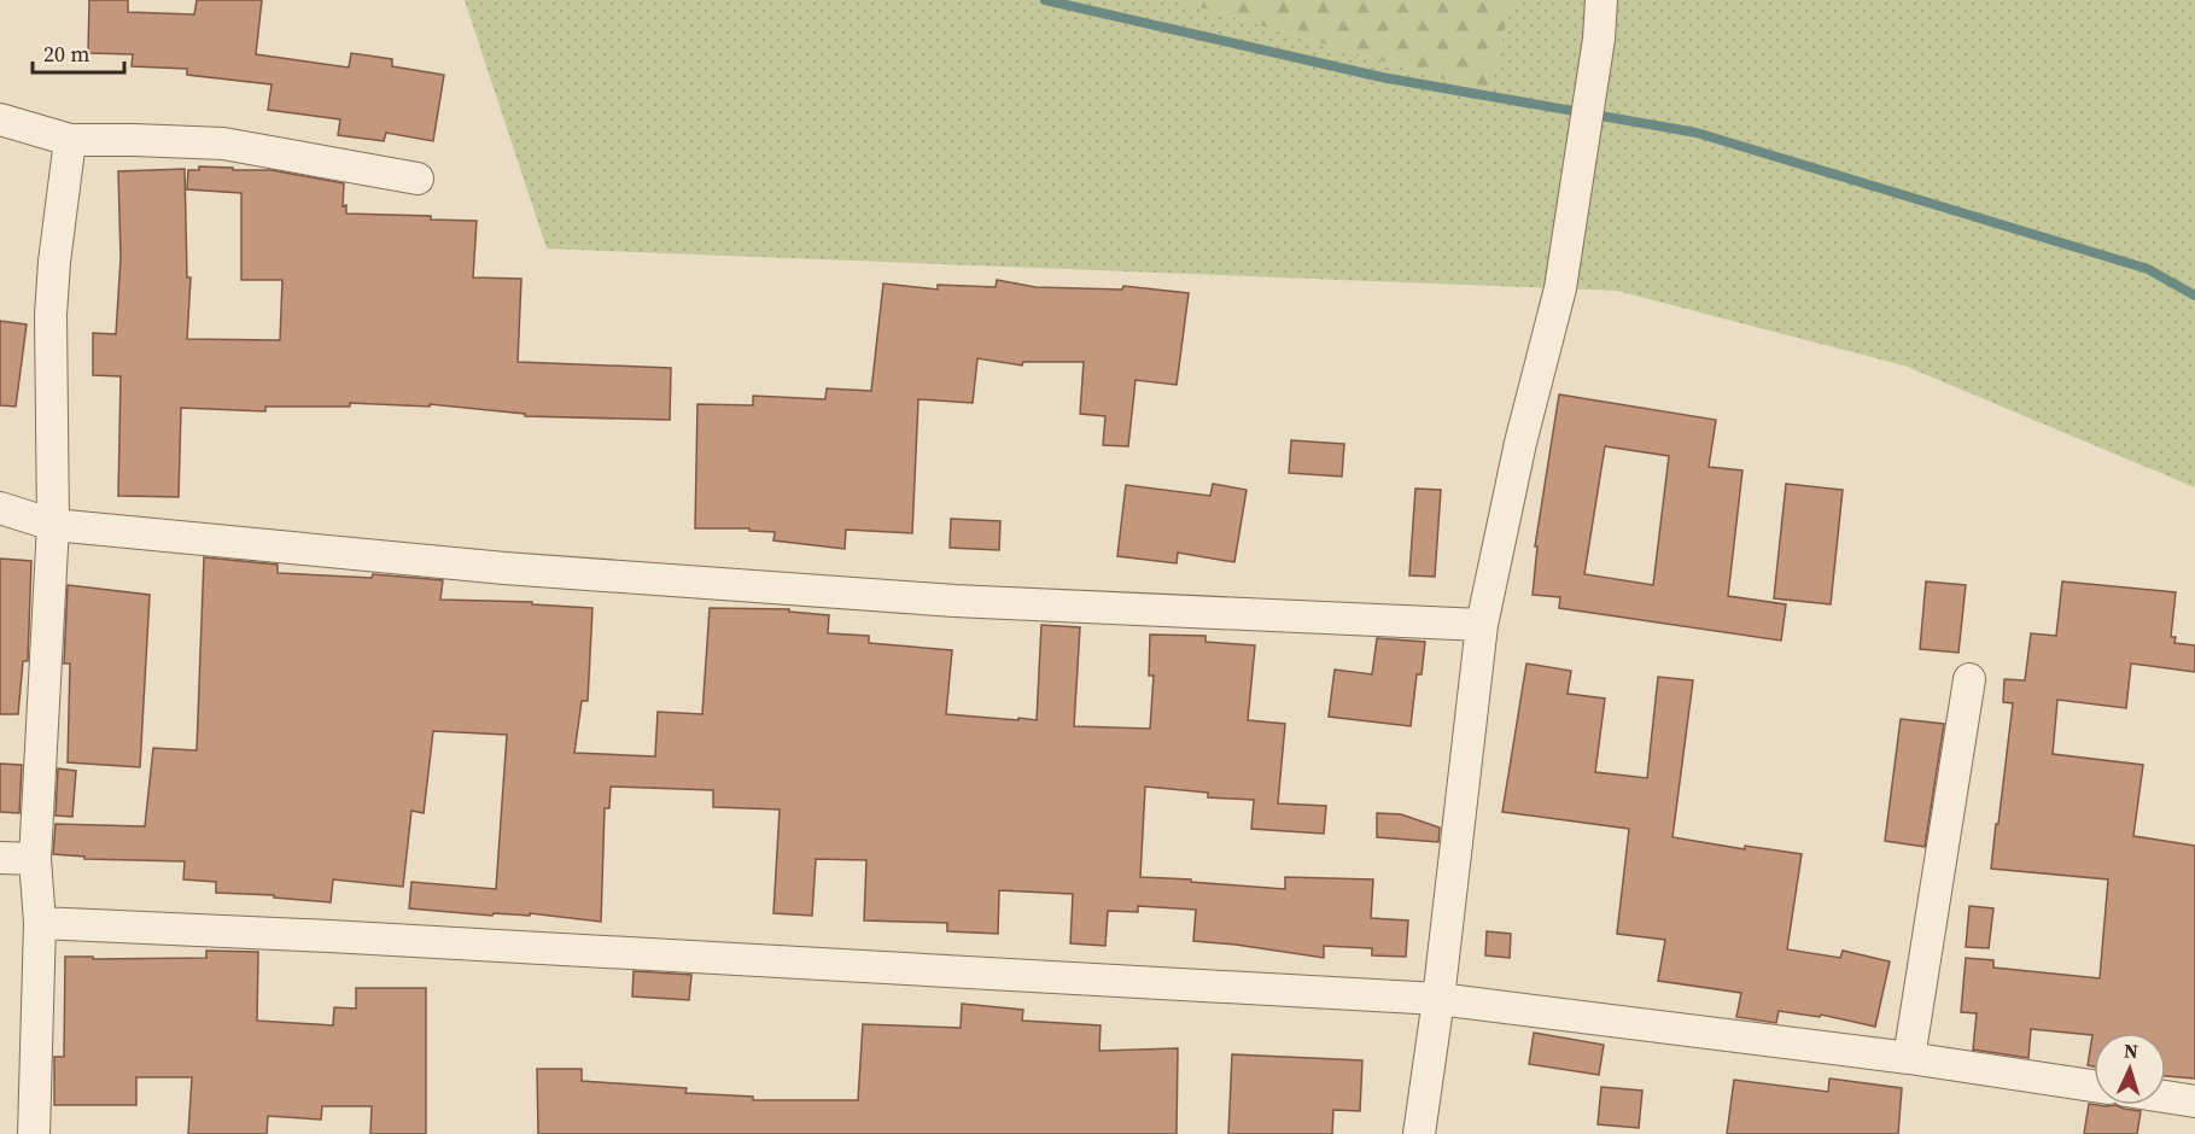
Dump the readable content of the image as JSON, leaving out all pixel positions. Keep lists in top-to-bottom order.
{
  "scale_bar": "20 m",
  "north": "top"
}
